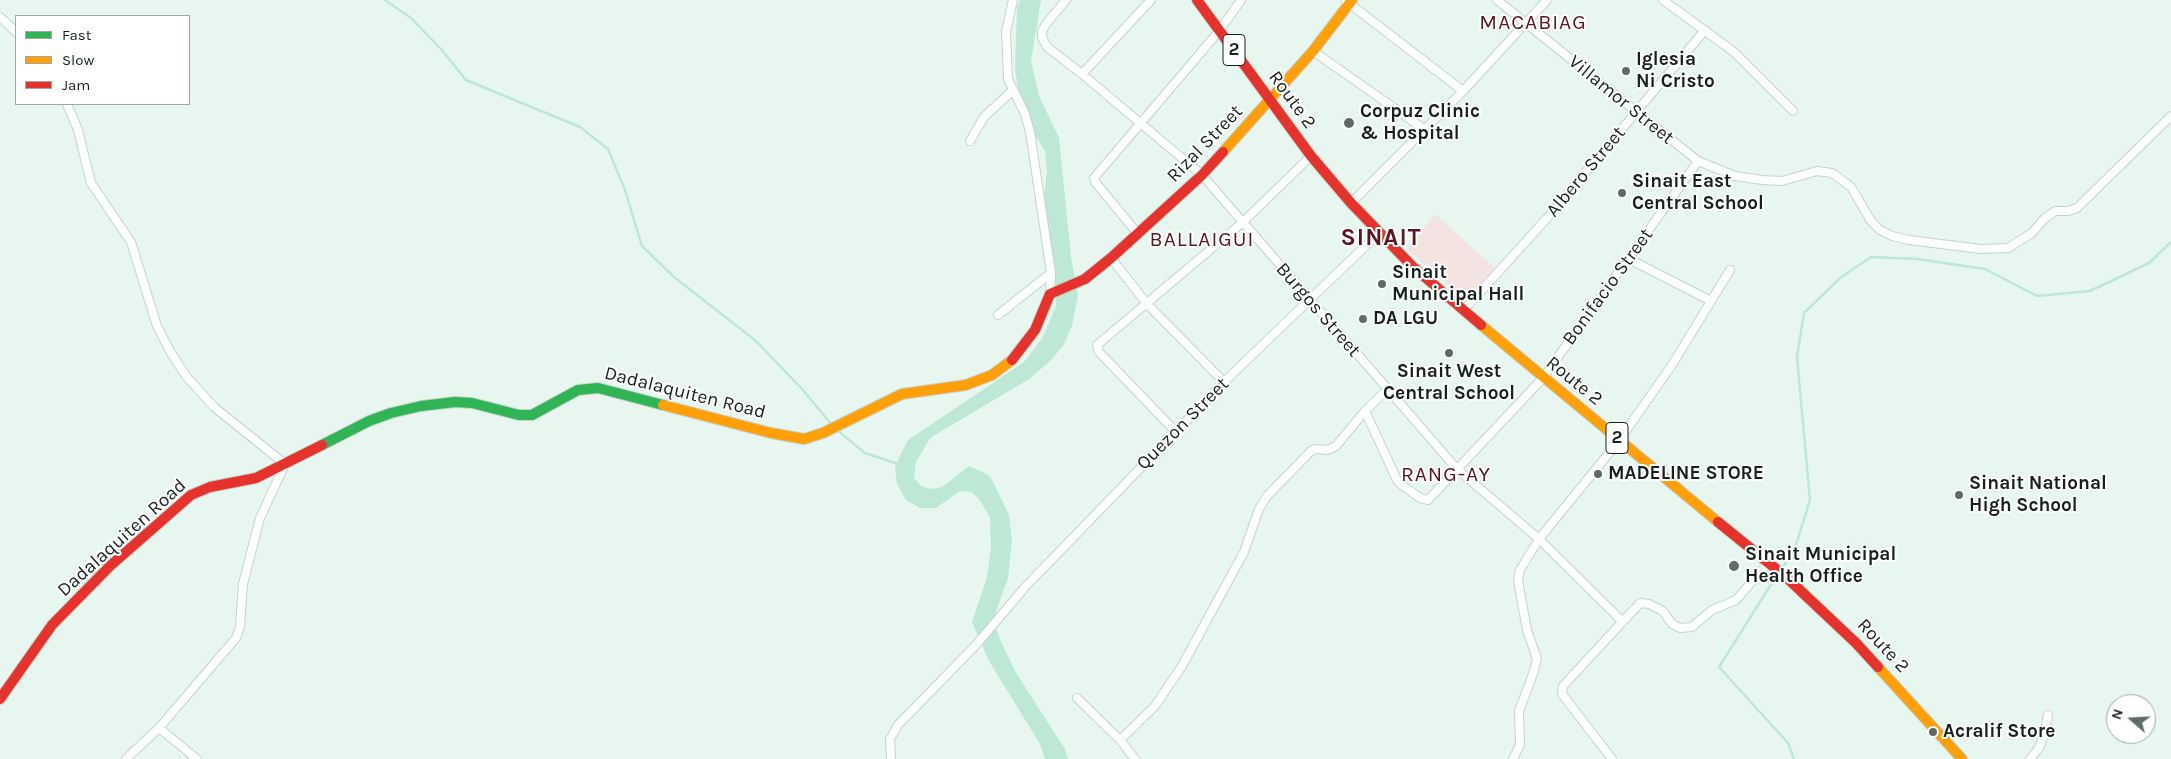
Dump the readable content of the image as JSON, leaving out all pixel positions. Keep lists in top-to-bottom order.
{
  "streets": {
    "main road": [
      "2",
      "Route 2",
      "Rizal Street",
      "Dadalaquiten Road"
    ],
    "street": [
      "Villamor Street",
      "Albero Street",
      "Bonifacio Street",
      "Burgos Street",
      "Quezon Street"
    ]
  },
  "crossings": [
    ["Route 2", "Rizal Street"],
    ["Route 2", "Albero Street"],
    ["Route 2", "Bonifacio Street"],
    ["Route 2", "Quezon Street"],
    ["Villamor Street", "Albero Street"],
    ["Villamor Street", "Bonifacio Street"],
    ["Rizal Street", "Burgos Street"],
    ["Rizal Street", "Dadalaquiten Road"],
    ["Bonifacio Street", "Burgos Street"],
    ["Burgos Street", "Quezon Street"]
  ],
  "districts": [
    "MACABIAG",
    "SINAIT",
    "BALLAIGUI",
    "RANG-AY"
  ],
  "places": [
    "Iglesia Ni Cristo",
    "Corpuz Clinic & Hospital",
    "Sinait East Central School",
    "Sinait Municipal Hall",
    "DA LGU",
    "Sinait West Central School",
    "MADELINE STORE",
    "Sinait National High School",
    "Sinait Municipal Health Office",
    "Acralif Store"
  ],
  "legend": ["Fast", "Slow", "Jam"],
  "north": "left"
}
